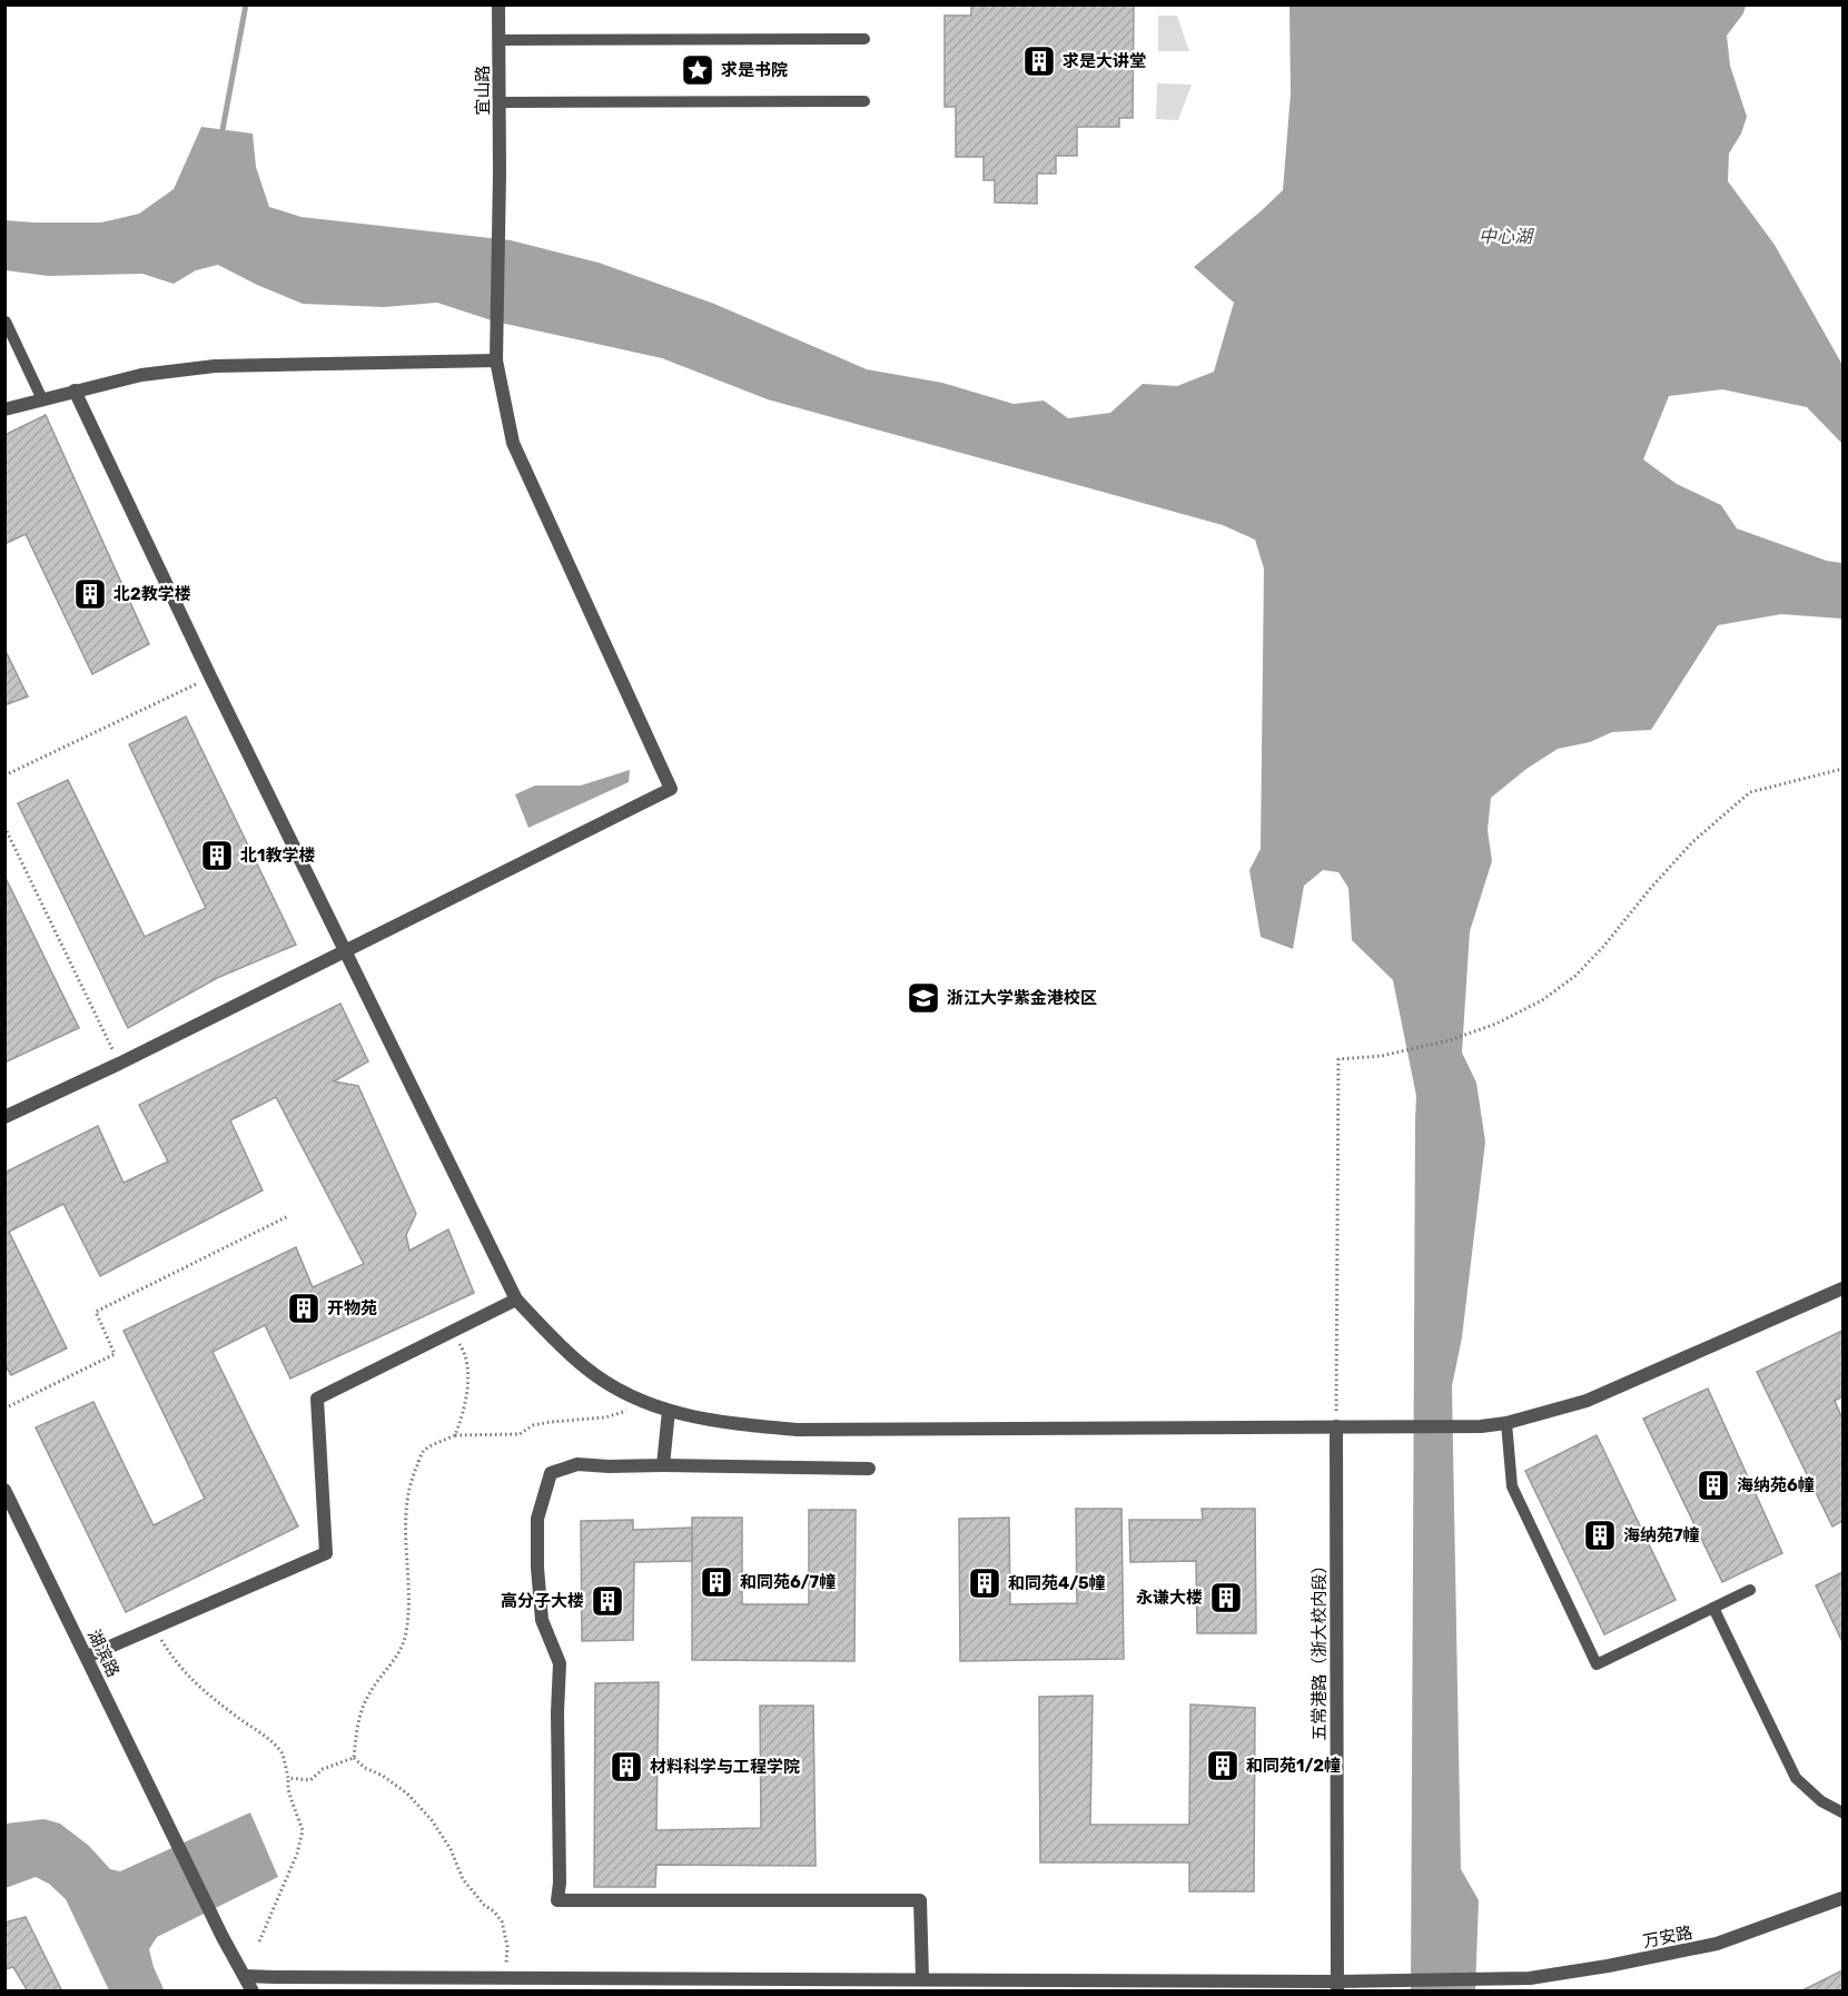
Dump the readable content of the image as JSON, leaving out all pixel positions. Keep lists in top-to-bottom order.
{
  "streets": {
    "street": [
      "宜山路",
      "五常港路（浙大校内段）",
      "湖滨路",
      "万安路"
    ]
  },
  "crossings": [
    ["五常港路（浙大校内段）", "万安路"],
    ["湖滨路", "万安路"]
  ],
  "water": ["中心湖"],
  "places": {
    "building": [
      "求是大讲堂",
      "北2教学楼",
      "北1教学楼",
      "开物苑",
      "海纳苑6幢",
      "海纳苑7幢",
      "和同苑6/7幢",
      "和同苑4/5幢",
      "永谦大楼",
      "高分子大楼",
      "和同苑1/2幢",
      "材料科学与工程学院"
    ],
    "place": ["求是书院"],
    "school or university": ["浙江大学紫金港校区"]
  }
}
